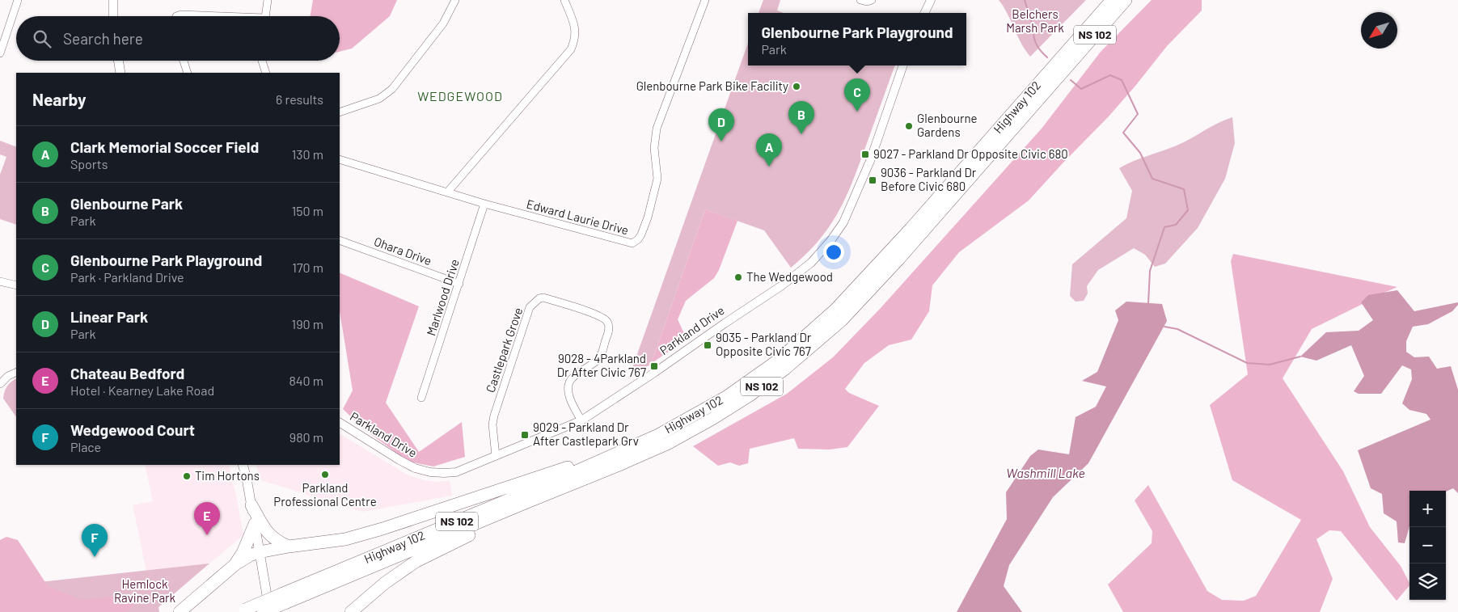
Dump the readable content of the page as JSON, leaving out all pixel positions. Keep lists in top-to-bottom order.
{
  "streets": {
    "highway": ["NS 102", "Highway 102"],
    "street": [
      "Edward Laurie Drive",
      "Ohara Drive",
      "Marlwood Drive",
      "Parkland Drive",
      "Castlepark Grove"
    ]
  },
  "crossings": [
    ["Edward Laurie Drive", "Marlwood Drive"],
    ["Ohara Drive", "Marlwood Drive"],
    ["Parkland Drive", "Castlepark Grove"]
  ],
  "districts": ["WEDGEWOOD"],
  "water": ["Washmill Lake"],
  "parks": ["Belchers Marsh Park", "Hemlock Ravine Park"],
  "places": {
    "other": [
      "Glenbourne Park Bike Facility",
      "Glenbourne Gardens",
      "The Wedgewood",
      "Parkland Professional Centre",
      "Tim Hortons"
    ],
    "transit": [
      "9027 - Parkland Dr Opposite Civic 680",
      "9036 - Parkland Dr Before Civic 680",
      "9035 - Parkland Dr Opposite Civic 767",
      "9028 - 4Parkland Dr After Civic 767",
      "9029 - Parkland Dr After Castlepark Grv"
    ]
  },
  "north": "bottom left",
  "page": {
    "popup": ["Glenbourne Park Playground", "Park"],
    "search": "Search here",
    "heading": ["Nearby", "6 results"],
    "pins": [
      "C",
      "B",
      "D",
      "A",
      "E",
      "F"
    ],
    "list": [
      {
        "mark": "A",
        "name": "Clark Memorial Soccer Field",
        "note": "Sports",
        "value": "130 m"
      },
      {
        "mark": "B",
        "name": "Glenbourne Park",
        "note": "Park",
        "value": "150 m"
      },
      {
        "mark": "C",
        "name": "Glenbourne Park Playground",
        "note": "Park · Parkland Drive",
        "value": "170 m"
      },
      {
        "mark": "D",
        "name": "Linear Park",
        "note": "Park",
        "value": "190 m"
      },
      {
        "mark": "E",
        "name": "Chateau Bedford",
        "note": "Hotel · Kearney Lake Road",
        "value": "840 m"
      },
      {
        "mark": "F",
        "name": "Wedgewood Court",
        "note": "Place",
        "value": "980 m"
      }
    ],
    "map_buttons": ["+", "−"]
  }
}
